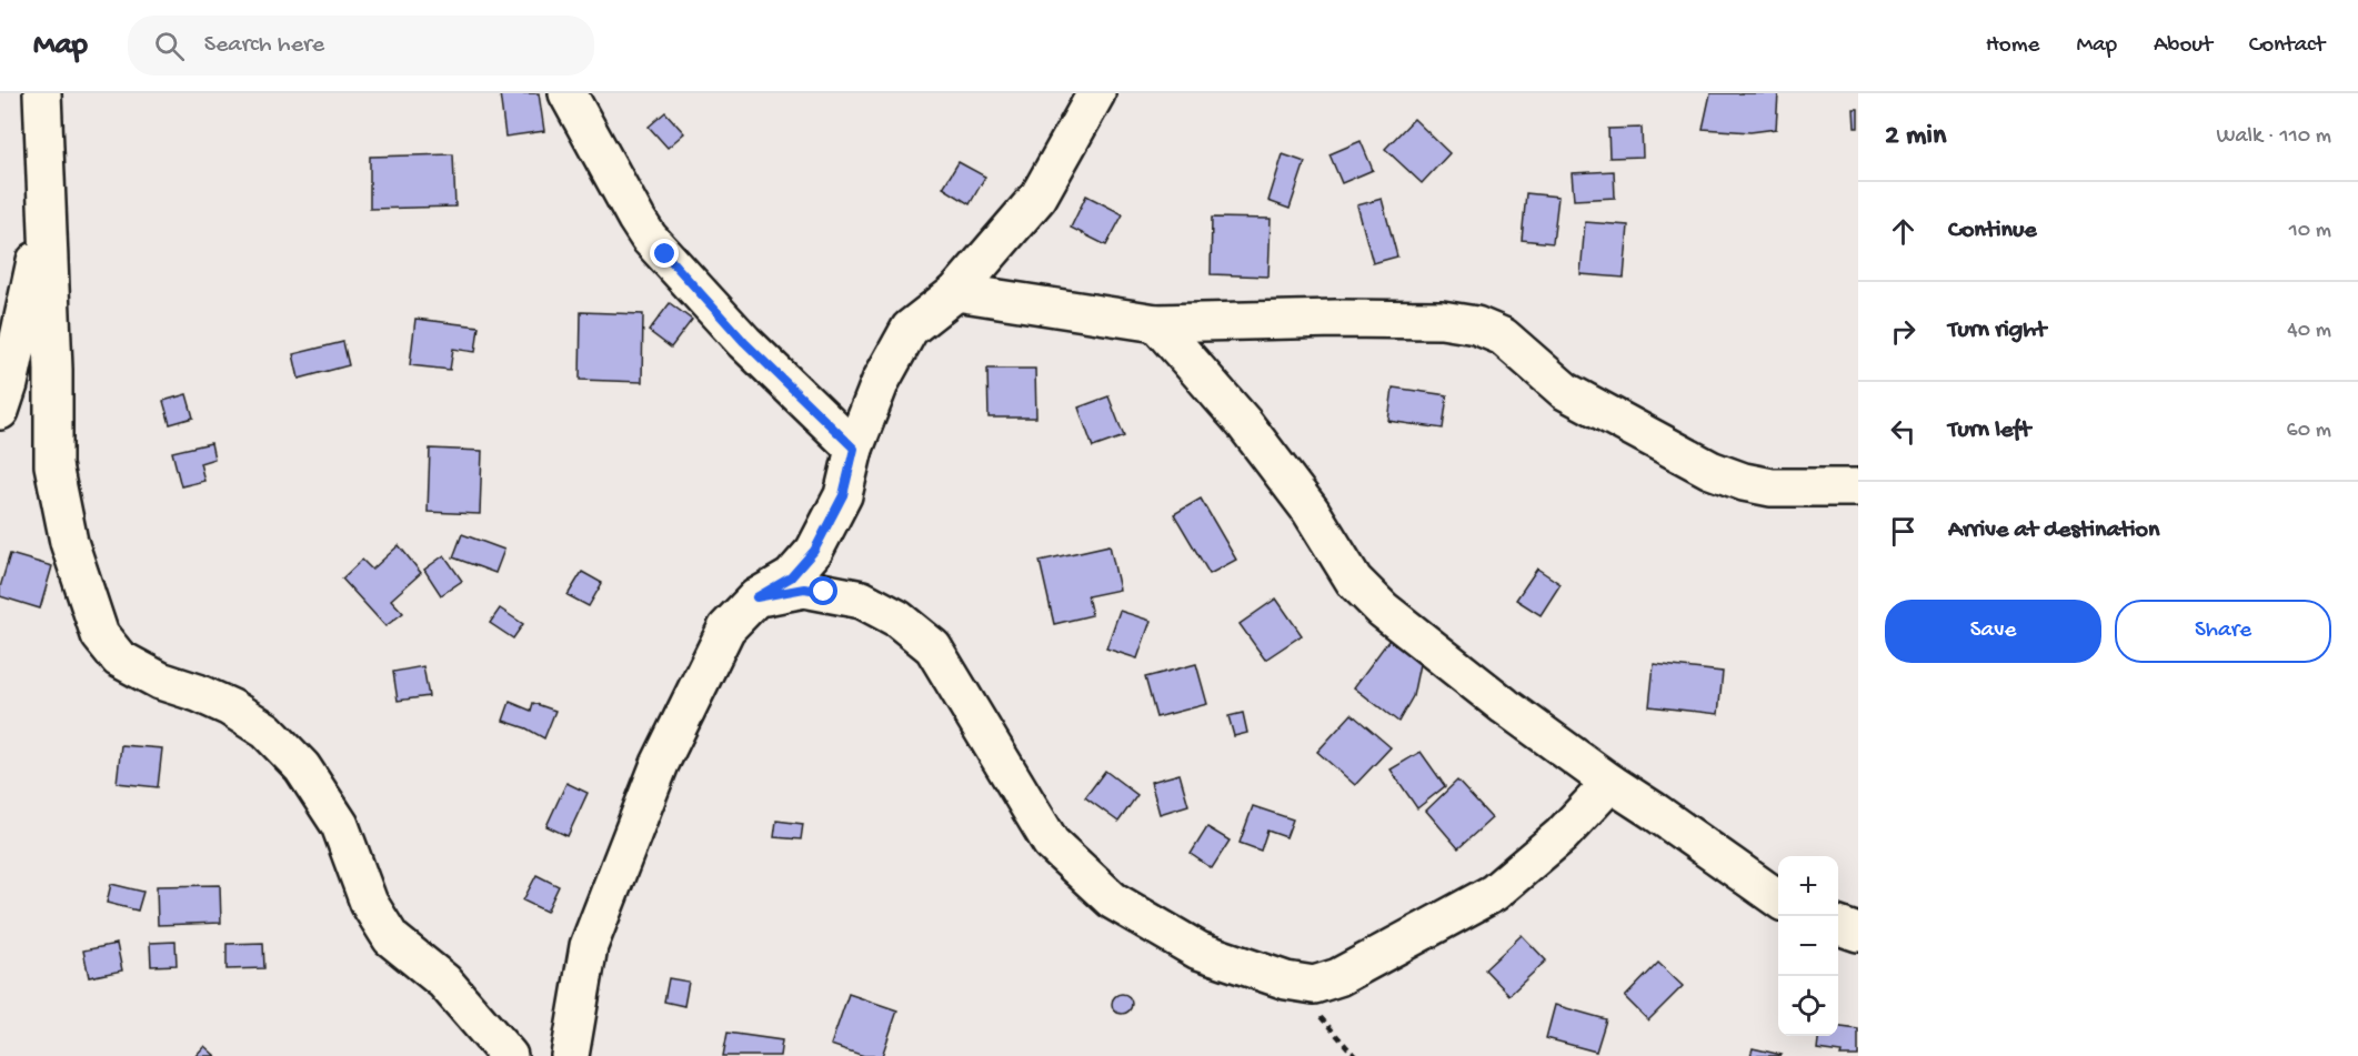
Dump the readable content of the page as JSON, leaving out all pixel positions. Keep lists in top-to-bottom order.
{
  "page": {
    "header": "Map",
    "search": "Search here",
    "nav": [
      "Home",
      "Map",
      "About",
      "Contact"
    ],
    "heading": ["2 min", "Walk · 110 m"],
    "list": [
      ["Continue", "10 m"],
      ["Turn right", "40 m"],
      ["Turn left", "60 m"],
      "Arrive at destination"
    ],
    "buttons": ["Save", "Share"],
    "map_buttons": ["+", "−"]
  }
}
